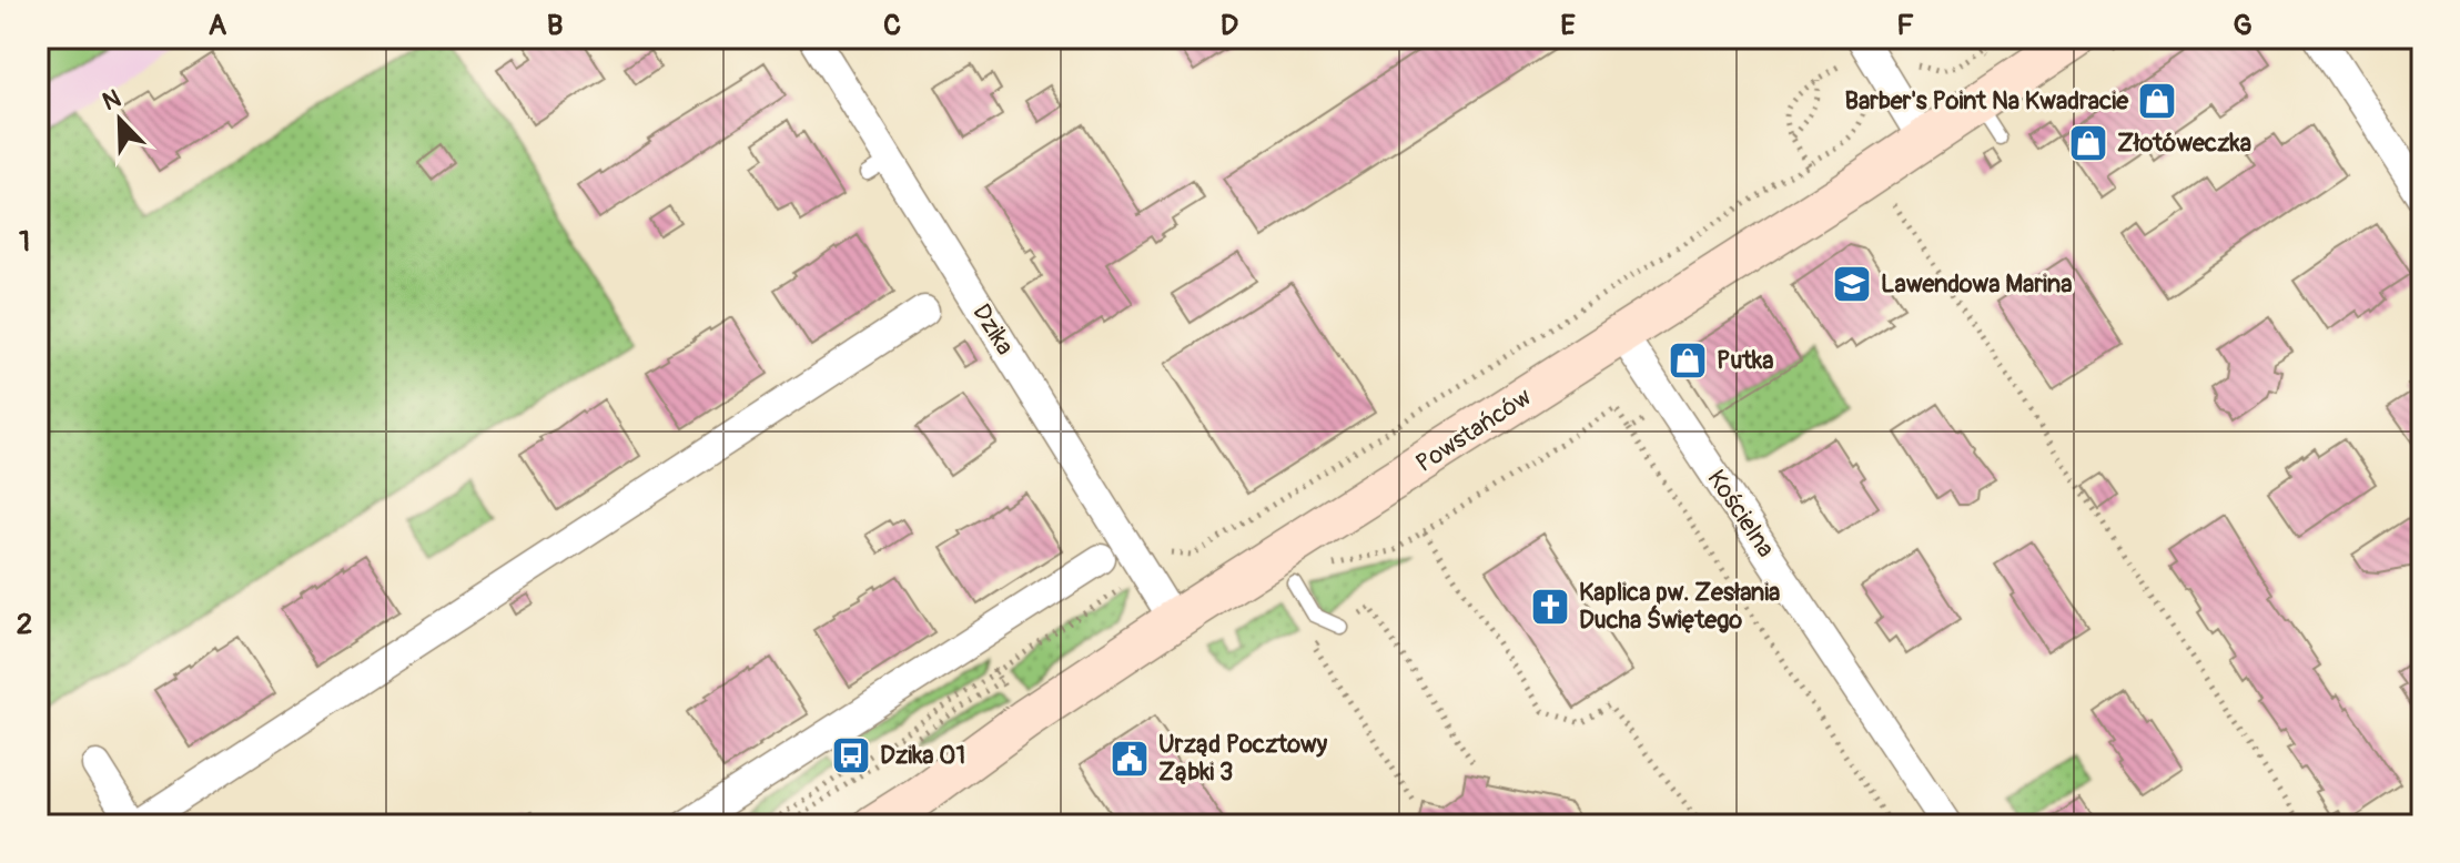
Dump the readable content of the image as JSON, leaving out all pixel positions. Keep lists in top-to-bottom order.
{
  "streets": {
    "street": ["Dzika", "Powstańców", "Kościelna"]
  },
  "crossings": [
    ["Dzika", "Powstańców"],
    ["Powstańców", "Kościelna"]
  ],
  "places": {
    "shop": ["Barber's Point Na Kwadracie", "Złotóweczka", "Putka"],
    "school or university": ["Lawendowa Marina"],
    "church": ["Kaplica pw. Zesłania Ducha Świętego"],
    "bus stop": ["Dzika 01"],
    "public building": ["Urząd Pocztowy Ząbki 3"]
  },
  "north": "top left",
  "grid": {
    "columns": [
      "A",
      "B",
      "C",
      "D",
      "E",
      "F",
      "G"
    ],
    "rows": ["1", "2"]
  }
}
